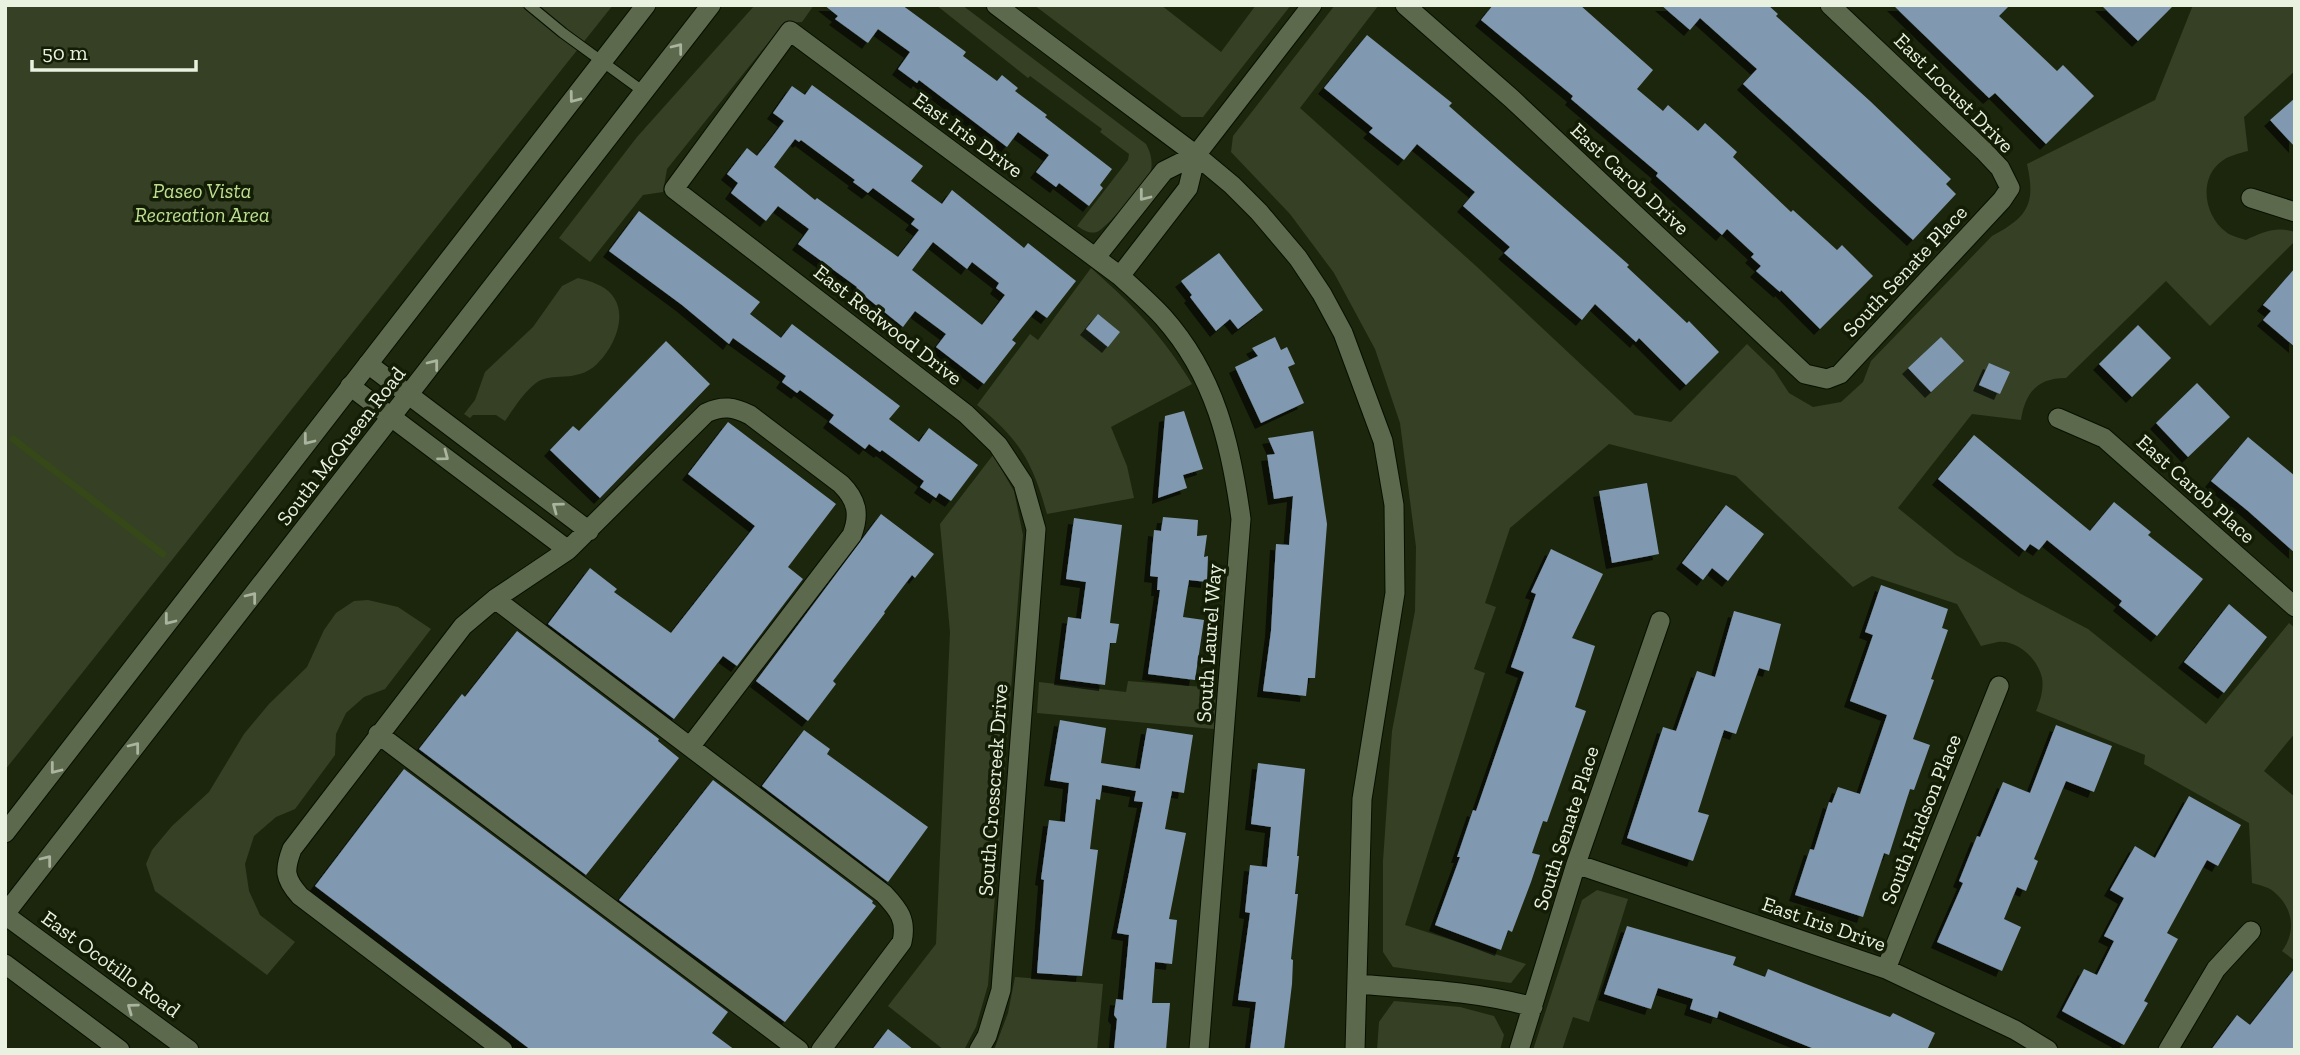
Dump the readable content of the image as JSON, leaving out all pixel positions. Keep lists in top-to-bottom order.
{
  "streets": {
    "street": [
      "East Locust Drive",
      "East Iris Drive",
      "East Carob Drive",
      "South Senate Place",
      "East Redwood Drive",
      "South McQueen Road",
      "East Carob Place",
      "South Laurel Way",
      "South Crosscreek Drive",
      "South Hudson Place",
      "East Ocotillo Road"
    ]
  },
  "crossings": [
    ["East Locust Drive", "South Senate Place"],
    ["East Iris Drive", "South Senate Place"],
    ["East Iris Drive", "East Redwood Drive"],
    ["East Iris Drive", "South Laurel Way"],
    ["East Iris Drive", "South Hudson Place"],
    ["East Carob Drive", "South Senate Place"],
    ["East Redwood Drive", "South Crosscreek Drive"],
    ["South McQueen Road", "East Ocotillo Road"]
  ],
  "parks": ["Paseo Vista Recreation Area"],
  "scale_bar": "50 m"
}
